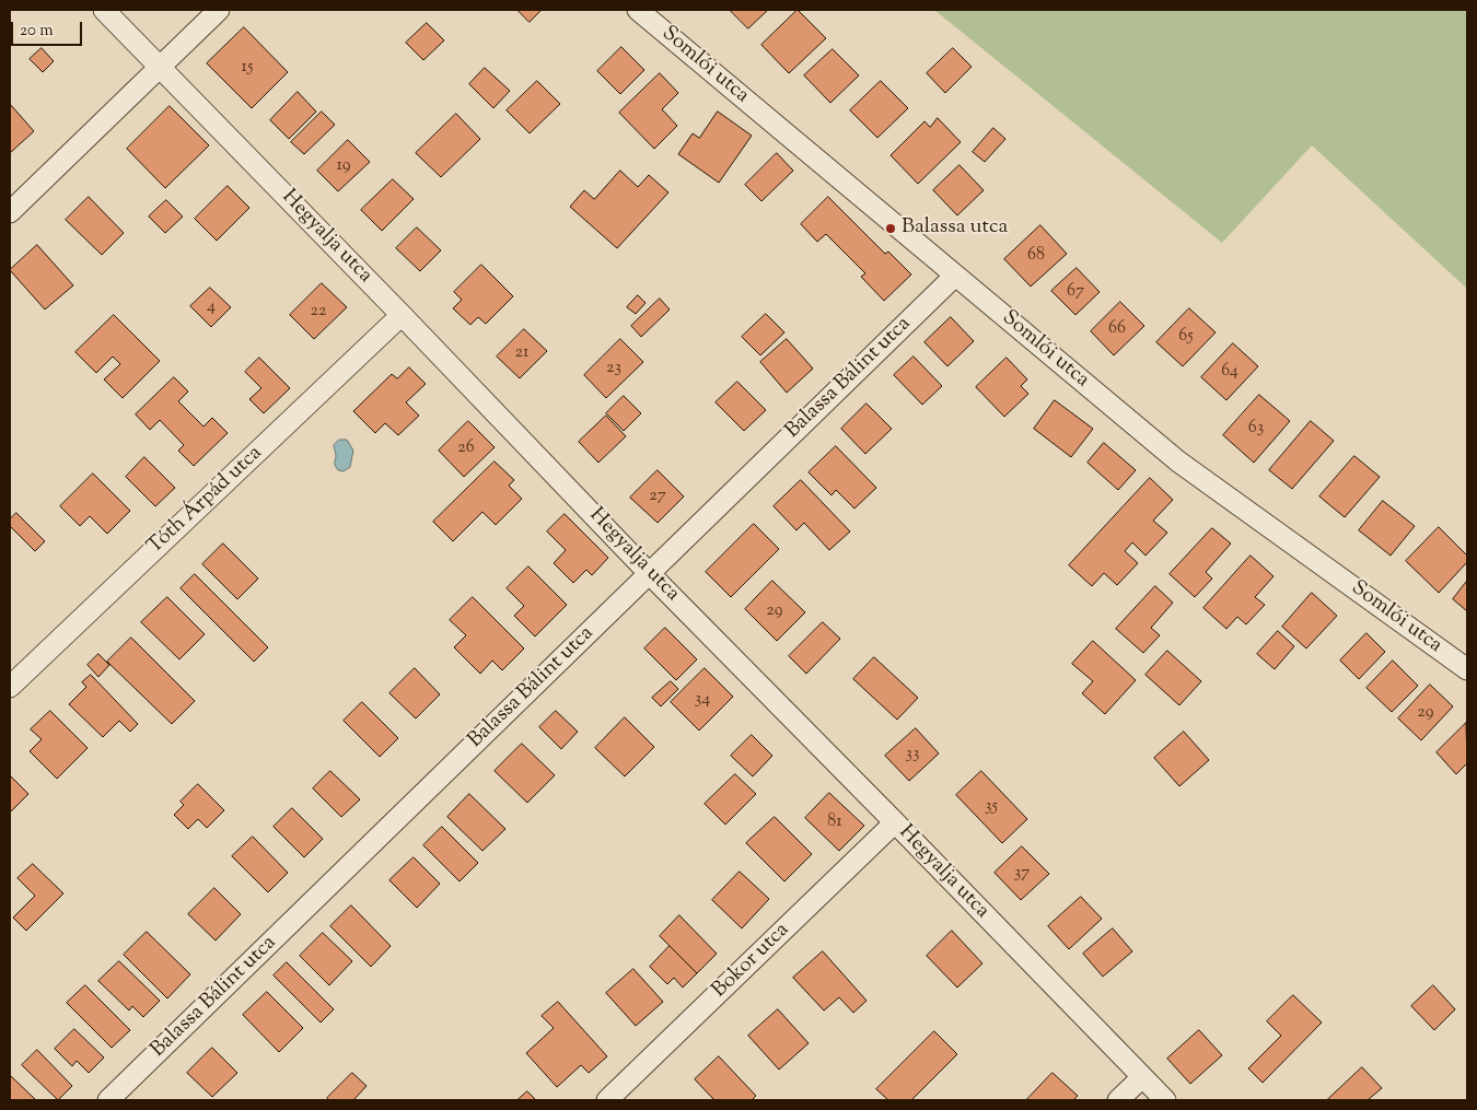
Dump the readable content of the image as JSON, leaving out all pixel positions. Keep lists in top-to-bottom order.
{
  "streets": {
    "street": [
      "Somlói utca",
      "Hegyalja utca",
      "Balassa Bálint utca",
      "Tóth Árpád utca",
      "Bokor utca"
    ]
  },
  "crossings": [
    ["Somlói utca", "Balassa Bálint utca"],
    ["Hegyalja utca", "Balassa Bálint utca"],
    ["Hegyalja utca", "Tóth Árpád utca"],
    ["Hegyalja utca", "Bokor utca"]
  ],
  "places": ["Balassa utca"],
  "house_numbers": [
    "15",
    "19",
    "68",
    "67",
    "4",
    "22",
    "66",
    "65",
    "21",
    "23",
    "64",
    "63",
    "26",
    "27",
    "29",
    "34",
    "29",
    "33",
    "35",
    "81",
    "37"
  ],
  "scale_bar": "20 m"
}
